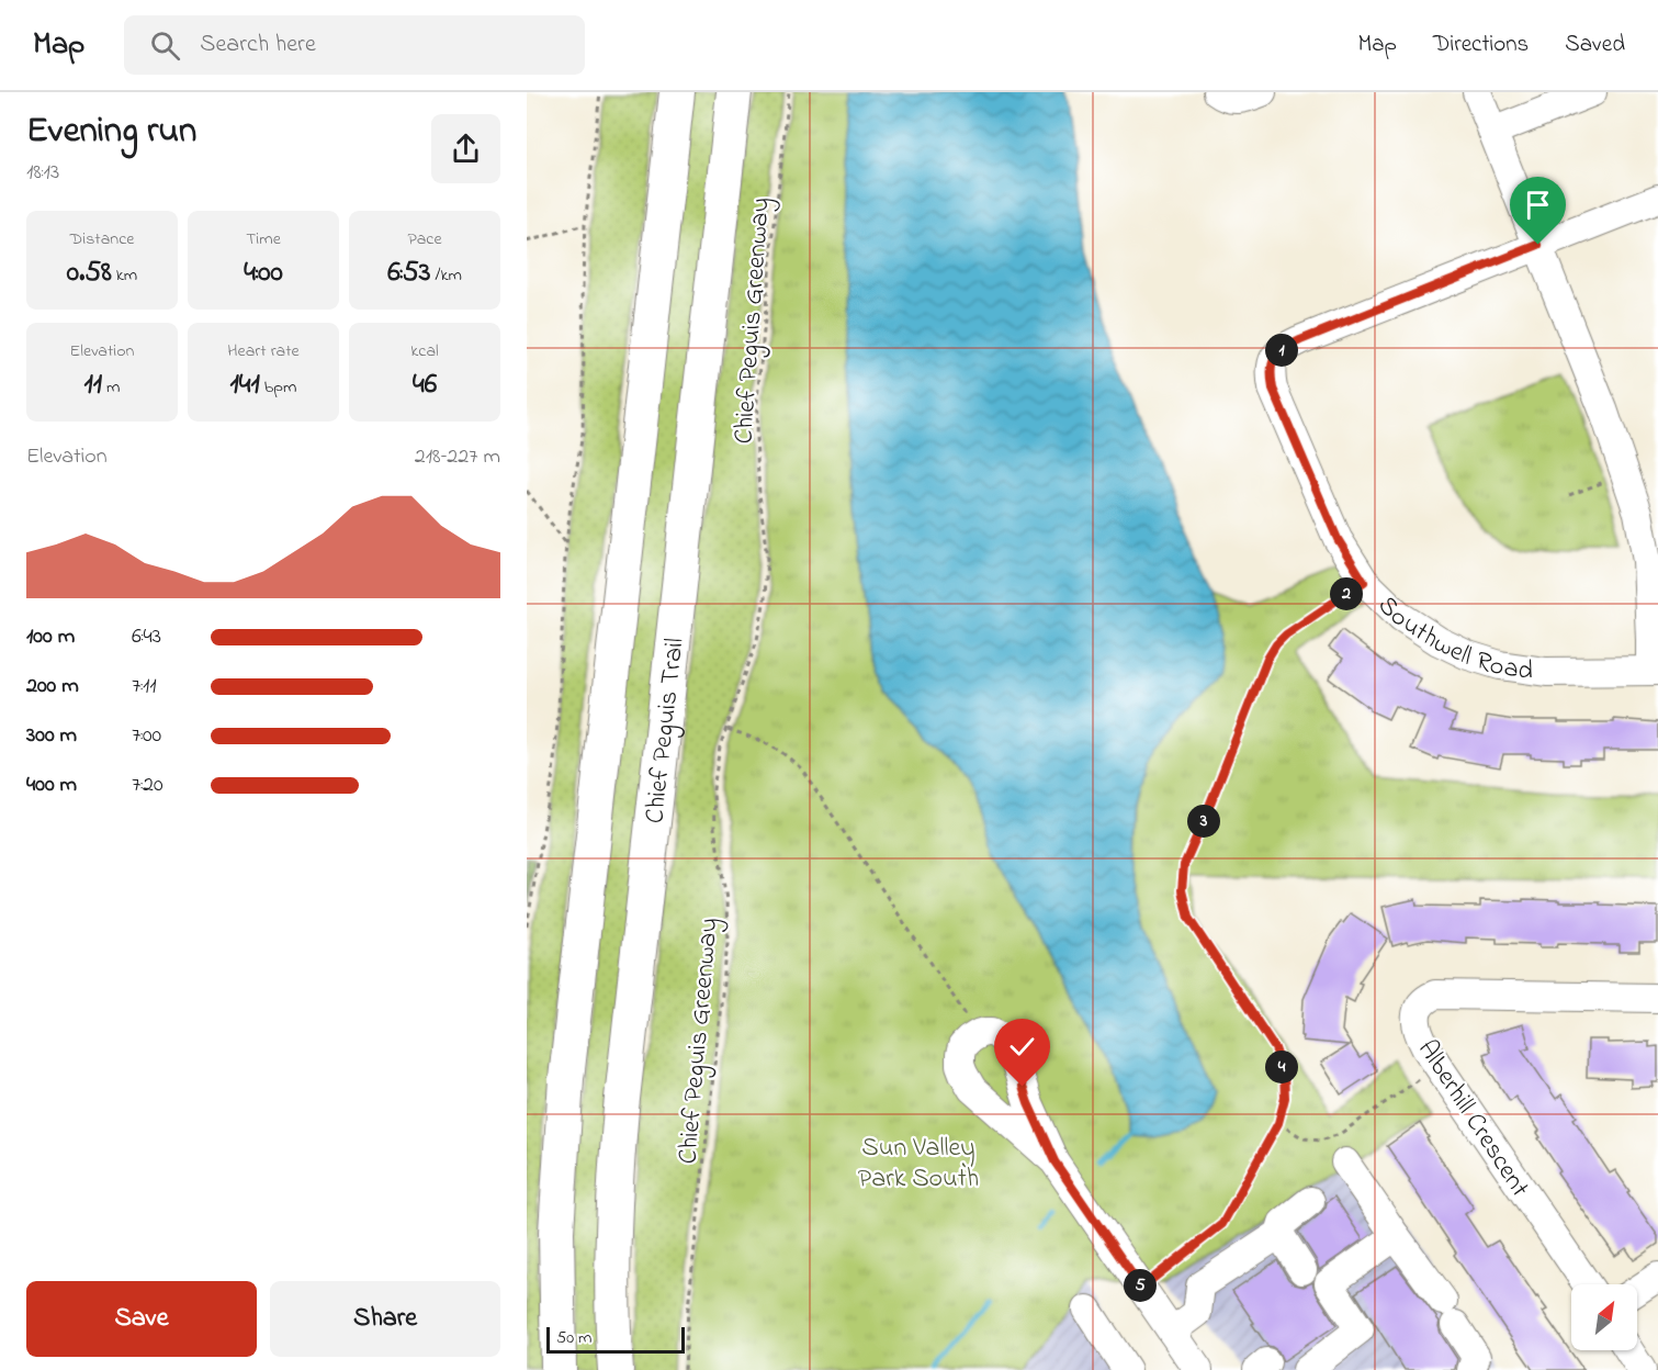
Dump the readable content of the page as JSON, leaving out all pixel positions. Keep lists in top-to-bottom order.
{
  "streets": {
    "main road": ["Chief Peguis Trail"],
    "street": ["Southwell Road", "Alberhill Crescent"],
    "path": ["Chief Peguis Greenway"]
  },
  "parks": ["Sun Valley Park South"],
  "scale_bar": "50 m",
  "north": "top right",
  "page": {
    "header": "Map",
    "search": "Search here",
    "nav": ["Map", "Directions", "Saved"],
    "heading": ["Evening run", "18:13"],
    "stats": [
      ["Distance", "0.58 km"],
      ["Time", "4:00"],
      ["Pace", "6:53 /km"],
      ["Elevation", "11 m"],
      ["Heart rate", "141 bpm"],
      ["kcal", "46"]
    ],
    "pins": [
      "1",
      "2",
      "3",
      "4",
      "5"
    ],
    "chart": ["Elevation", "218–227 m"],
    "list": [
      {
        "name": "100 m",
        "note": "6:43"
      },
      {
        "name": "200 m",
        "note": "7:11"
      },
      {
        "name": "300 m",
        "note": "7:00"
      },
      {
        "name": "400 m",
        "note": "7:20"
      }
    ],
    "buttons": ["Save", "Share"],
    "scale": "50 m"
  }
}
